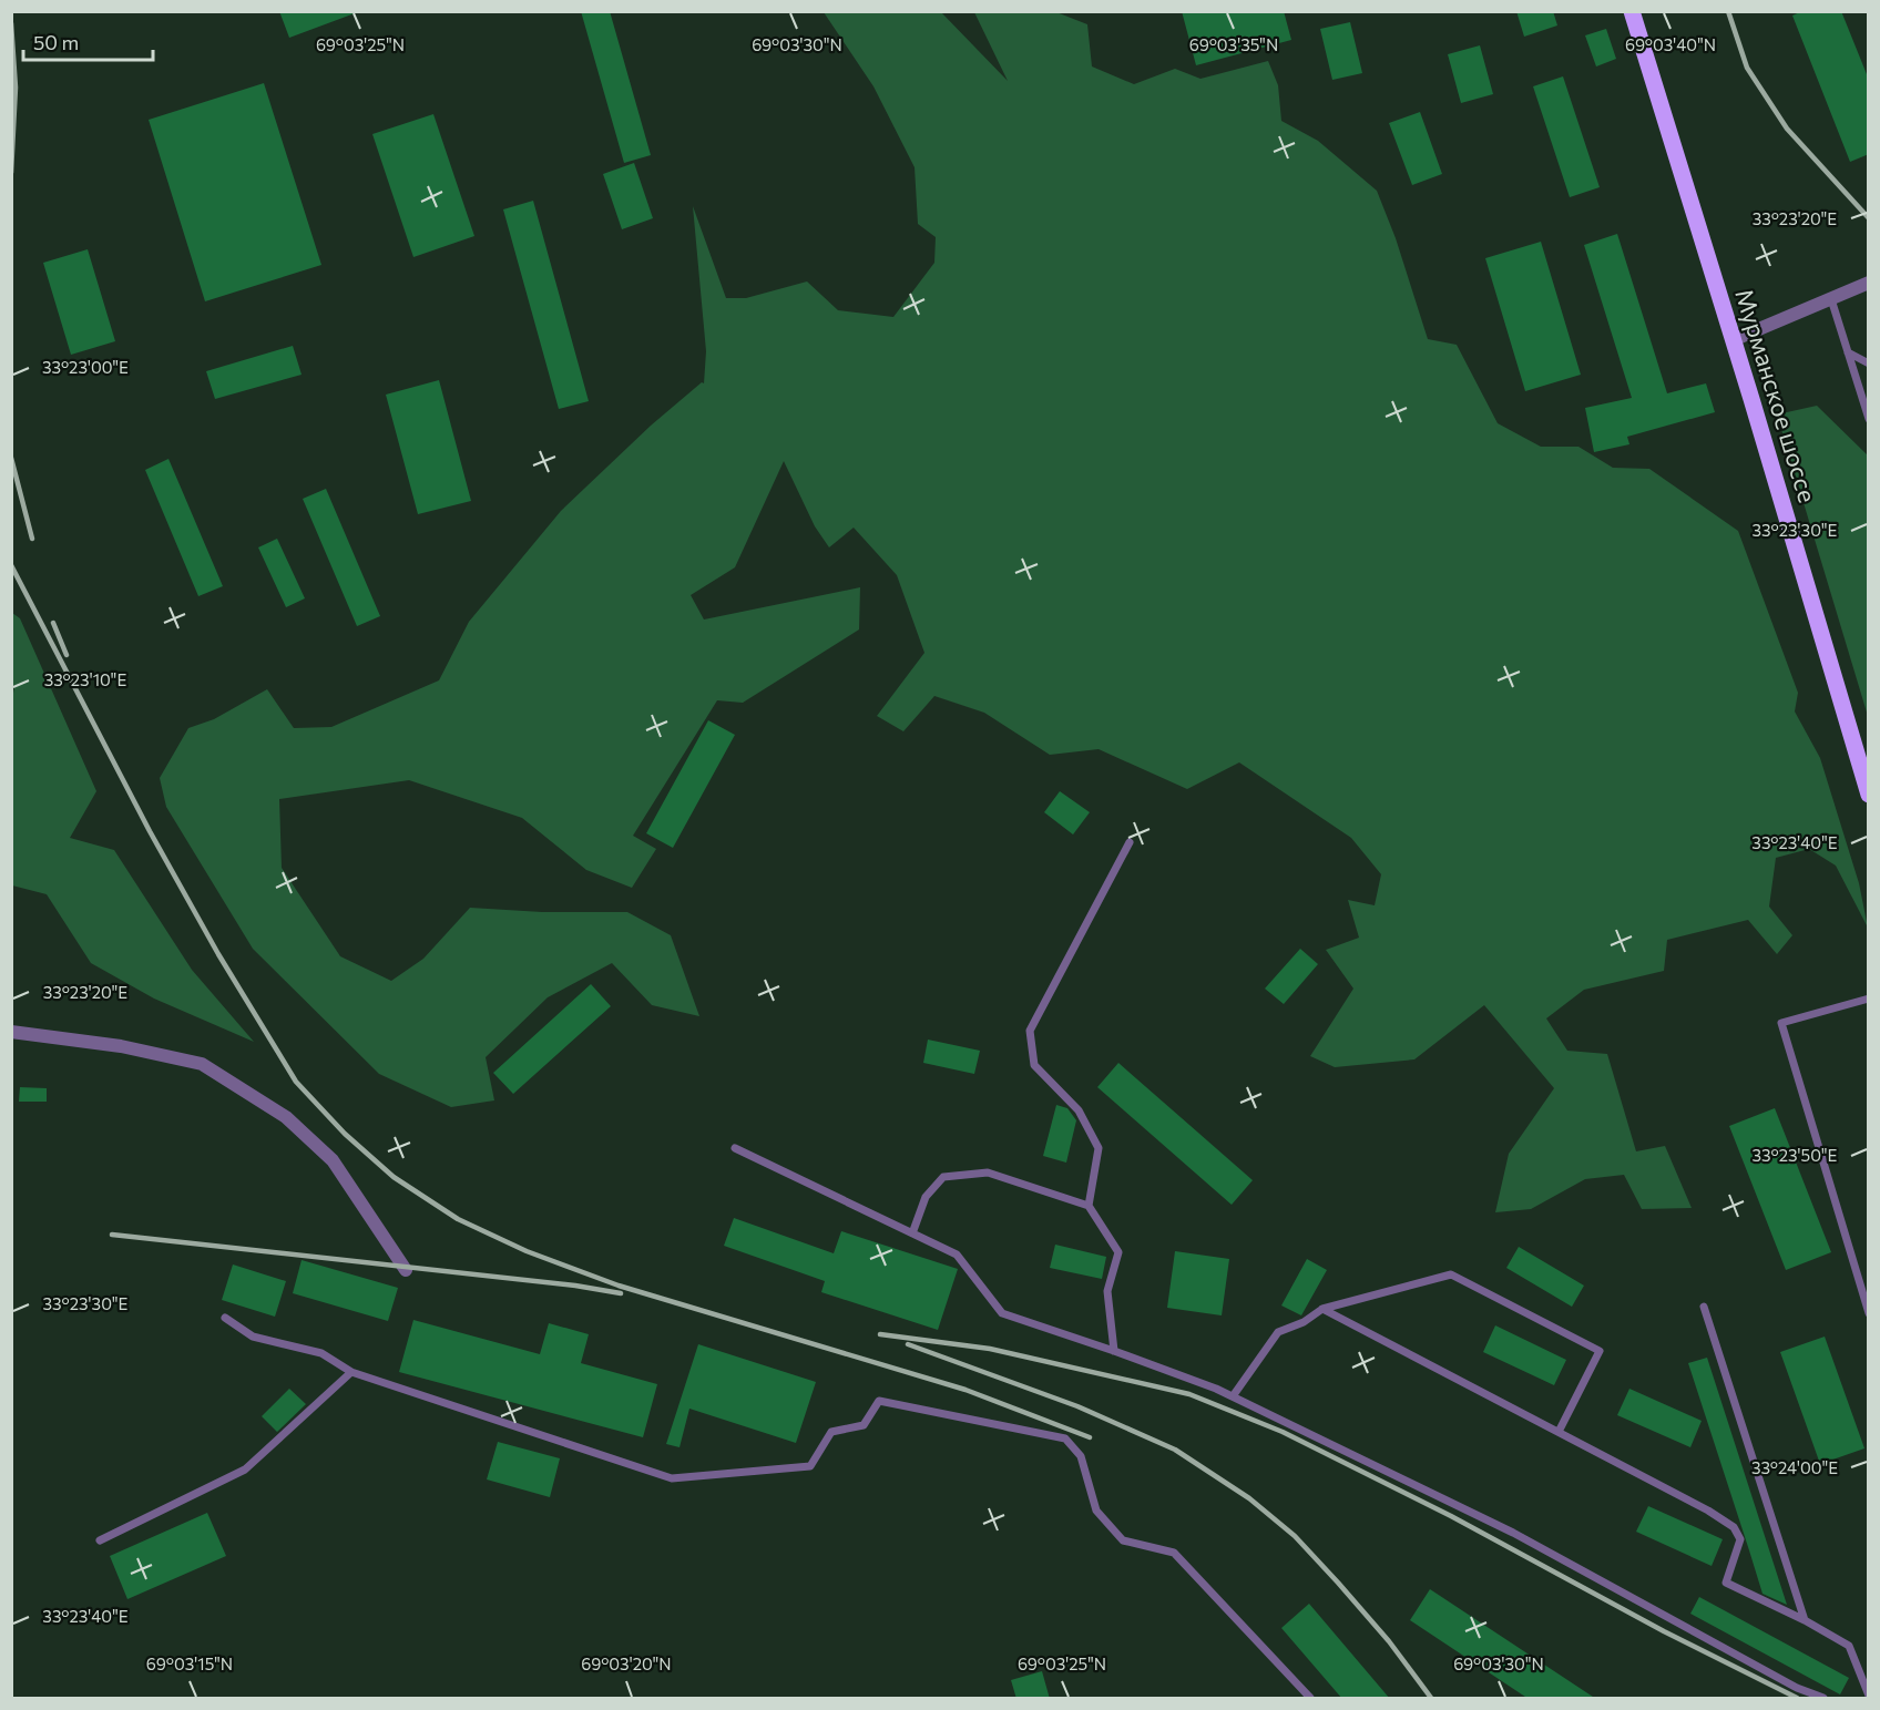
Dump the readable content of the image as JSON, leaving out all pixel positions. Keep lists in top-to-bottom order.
{
  "streets": {
    "main road": ["Мурманское шоссе"]
  },
  "scale_bar": "50 m",
  "coordinates": [
    "69°03'25\"N",
    "69°03'30\"N",
    "69°03'35\"N",
    "69°03'40\"N",
    "33°23'20\"E",
    "33°23'00\"E",
    "33°23'30\"E",
    "33°23'10\"E",
    "33°23'40\"E",
    "33°23'50\"E",
    "33°24'00\"E",
    "69°03'15\"N",
    "69°03'20\"N"
  ]
}
